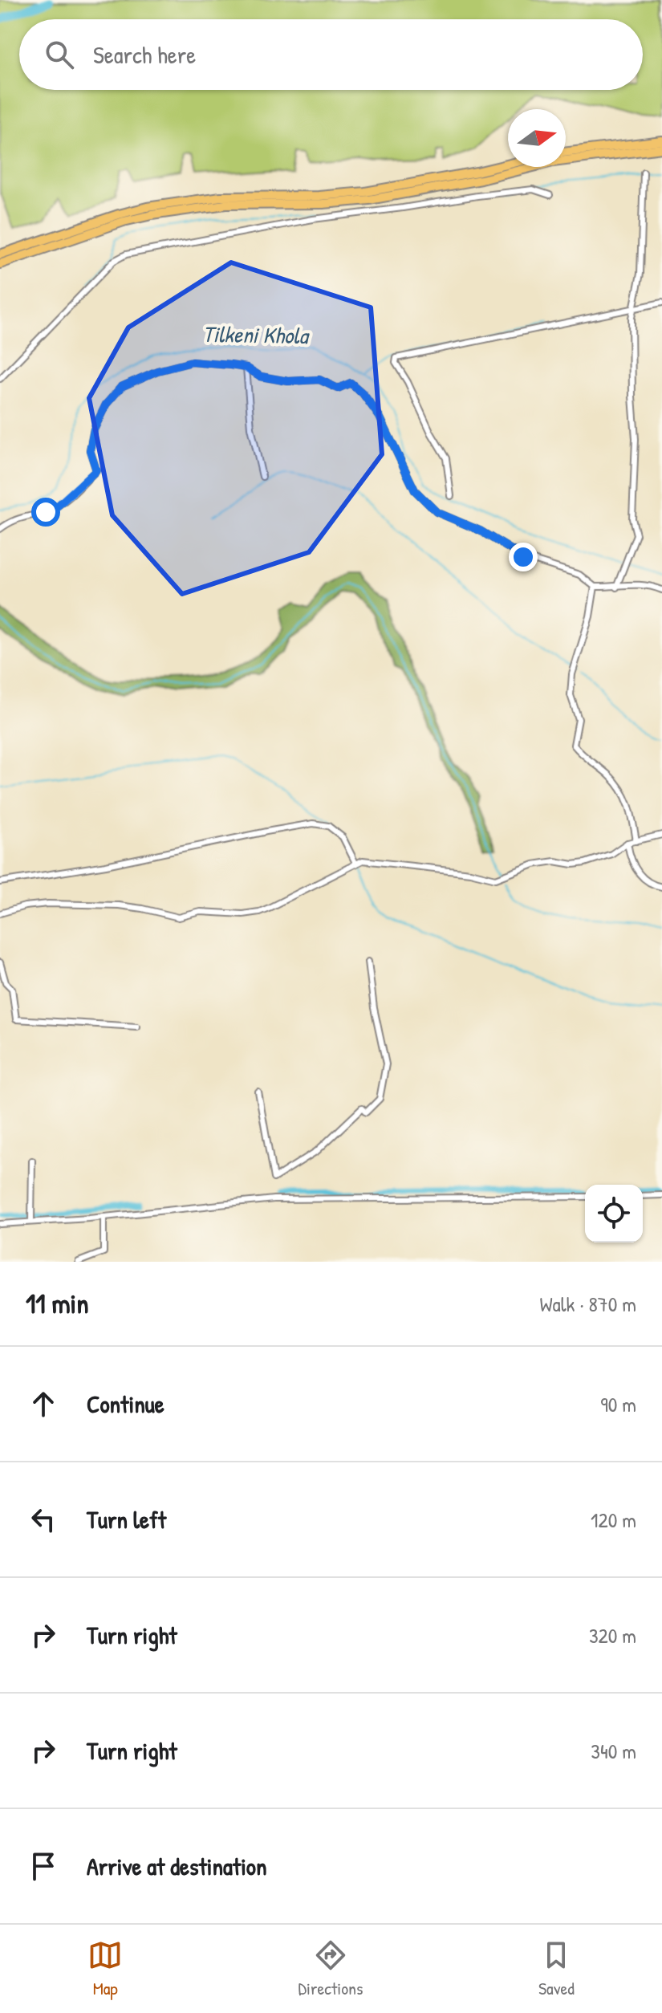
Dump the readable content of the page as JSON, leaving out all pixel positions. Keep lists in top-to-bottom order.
{
  "water": ["Tilkeni Khola"],
  "north": "right",
  "page": {
    "search": "Search here",
    "heading": ["11 min", "Walk · 870 m"],
    "list": [
      ["Continue", "90 m"],
      ["Turn left", "120 m"],
      ["Turn right", "320 m"],
      ["Turn right", "340 m"],
      "Arrive at destination"
    ],
    "nav": ["Map", "Directions", "Saved"]
  }
}
